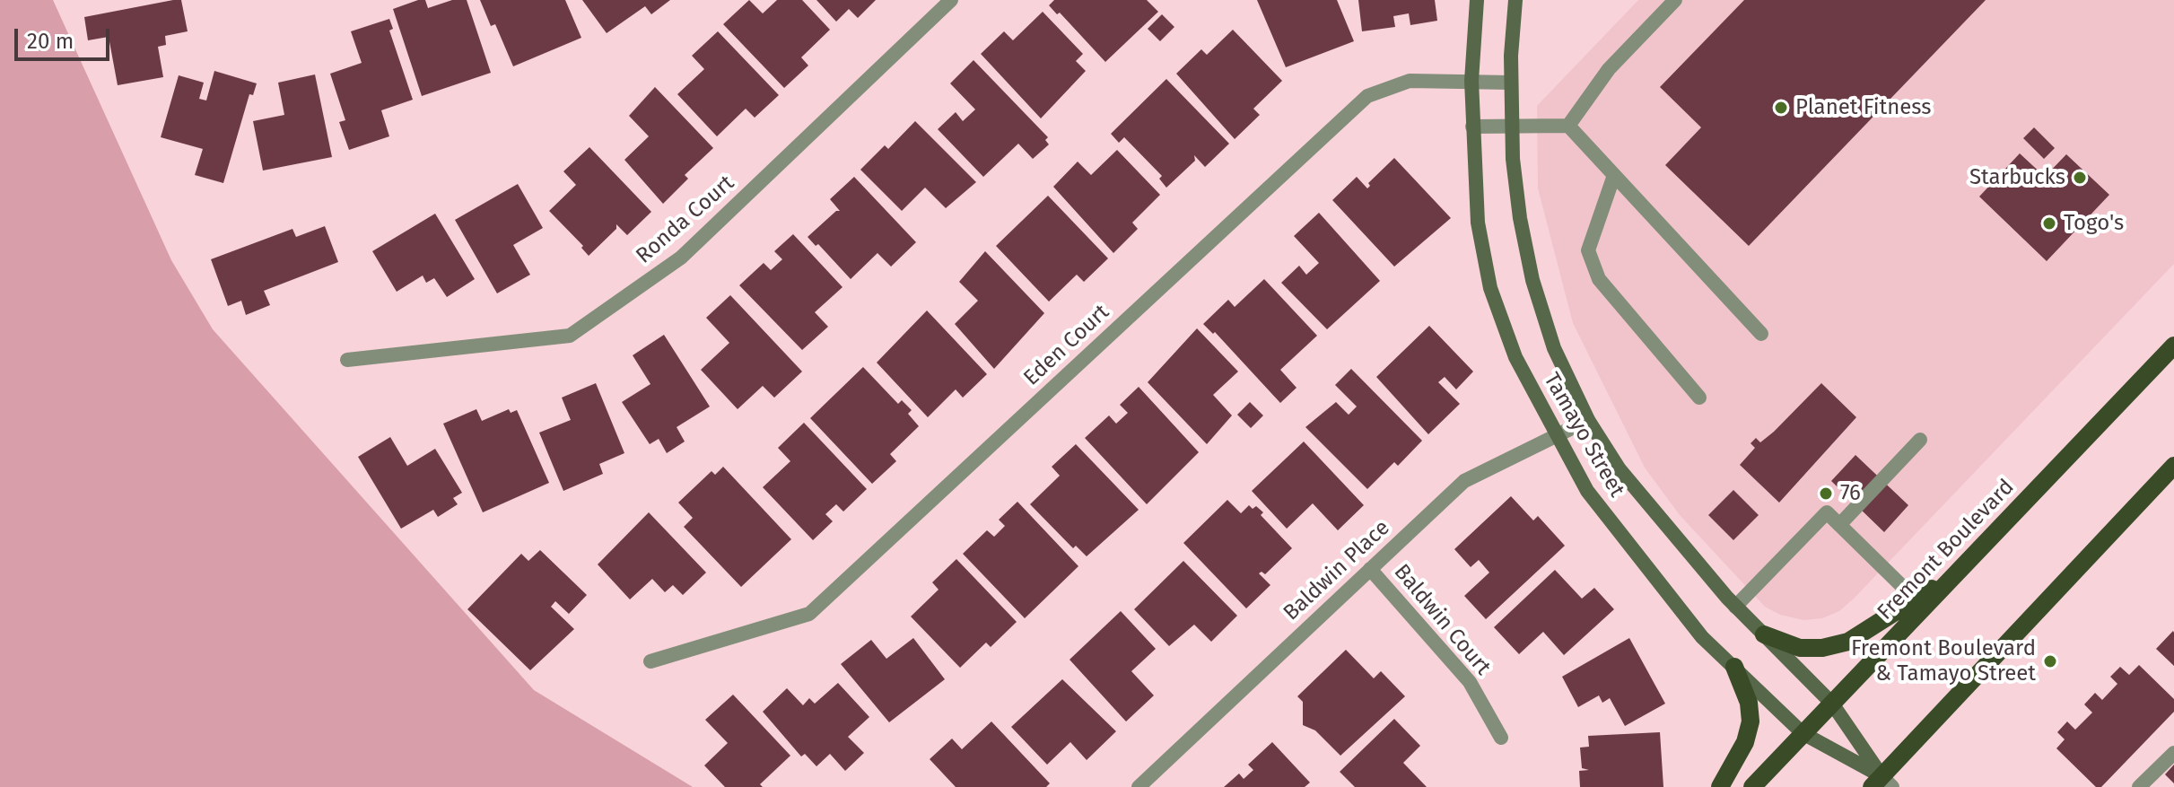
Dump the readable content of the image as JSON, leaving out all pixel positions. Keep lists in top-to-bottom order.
{
  "streets": {
    "main road": ["Fremont Boulevard"],
    "street": [
      "Ronda Court",
      "Eden Court",
      "Tamayo Street",
      "Baldwin Place",
      "Baldwin Court"
    ]
  },
  "crossings": [
    ["Eden Court", "Tamayo Street"],
    ["Tamayo Street", "Fremont Boulevard"],
    ["Tamayo Street", "Baldwin Place"],
    ["Baldwin Place", "Baldwin Court"]
  ],
  "places": [
    "Planet Fitness",
    "Starbucks",
    "Togo's",
    "76",
    "Fremont Boulevard & Tamayo Street"
  ],
  "scale_bar": "20 m"
}
